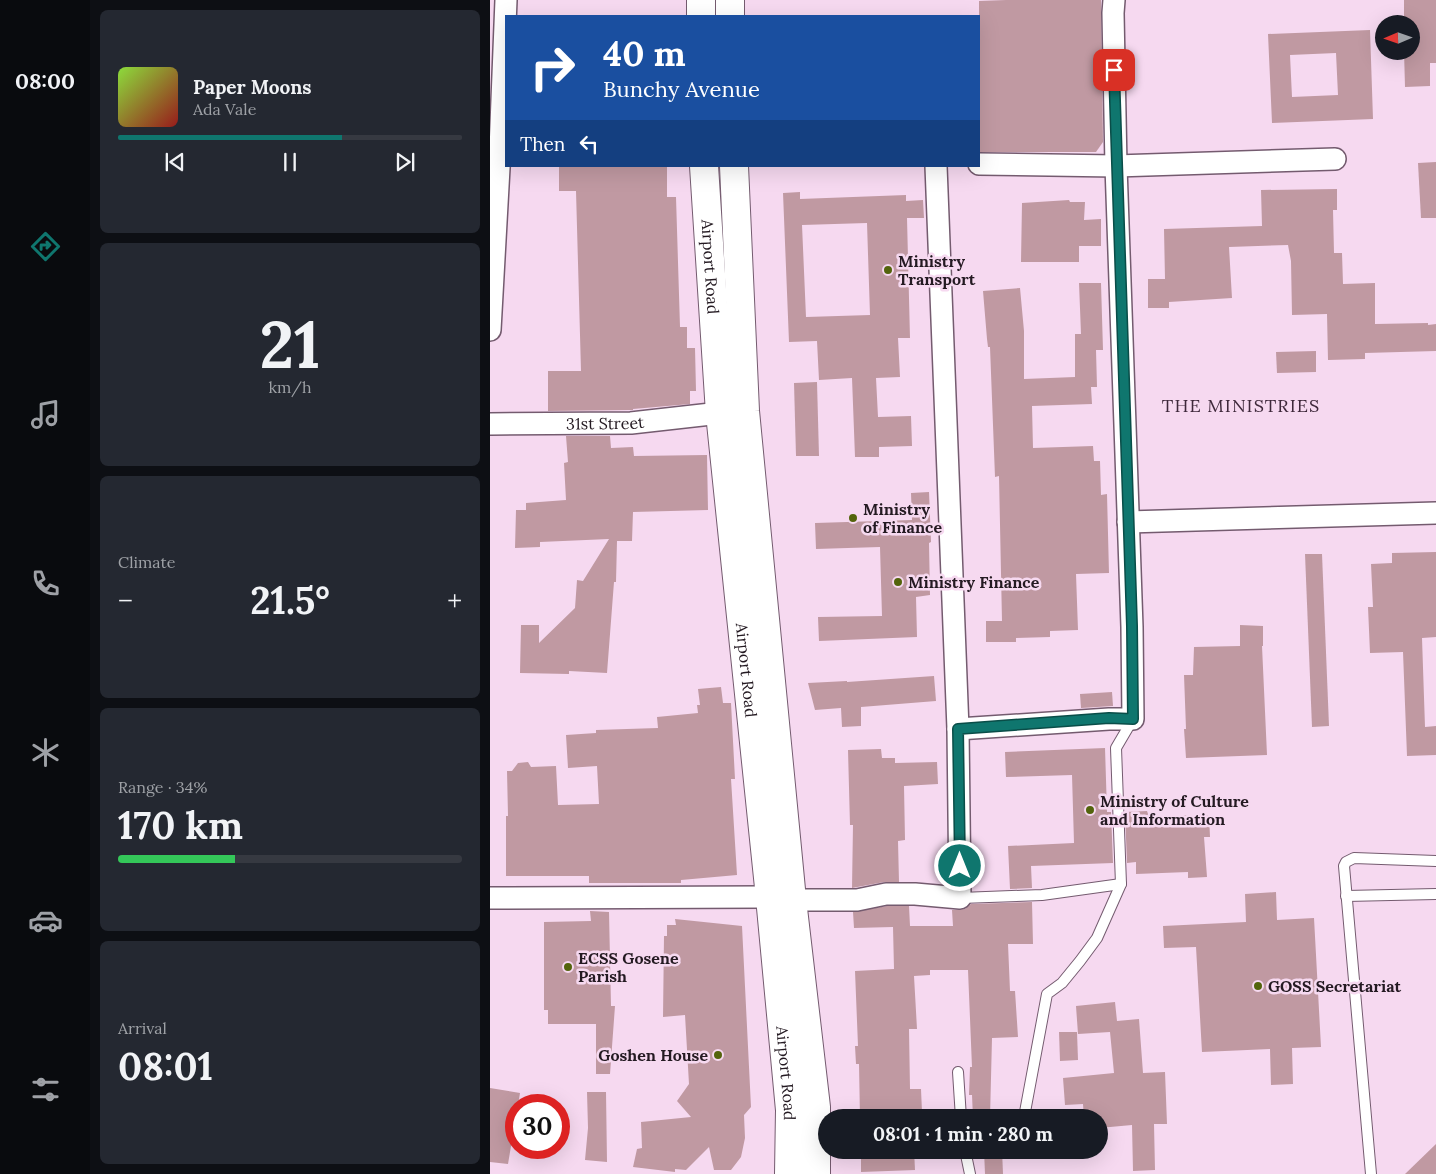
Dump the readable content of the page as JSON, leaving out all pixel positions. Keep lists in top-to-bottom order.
{
  "streets": {
    "main road": ["Airport Road"],
    "street": ["31st Street"]
  },
  "crossings": [
    ["Airport Road", "31st Street"]
  ],
  "districts": ["THE MINISTRIES"],
  "places": [
    "Ministry Transport",
    "Ministry of Finance",
    "Ministry Finance",
    "Ministry of Culture and Information",
    "ECSS Gosene Parish",
    "GOSS Secretariat",
    "Goshen House"
  ],
  "north": "left",
  "page": {
    "tabs": "08:00",
    "turn": ["40 m", "Bunchy Avenue"],
    "song": ["Paper Moons", "Ada Vale"],
    "then": "Then",
    "tile": [
      ["21", "km/h"],
      "Climate",
      ["Range · 34%", "170 km"],
      ["Arrival", "08:01"]
    ],
    "heat": ["−", "21.5°", "+"],
    "limit": "30",
    "trip": "08:01 · 1 min · 280 m"
  }
}
